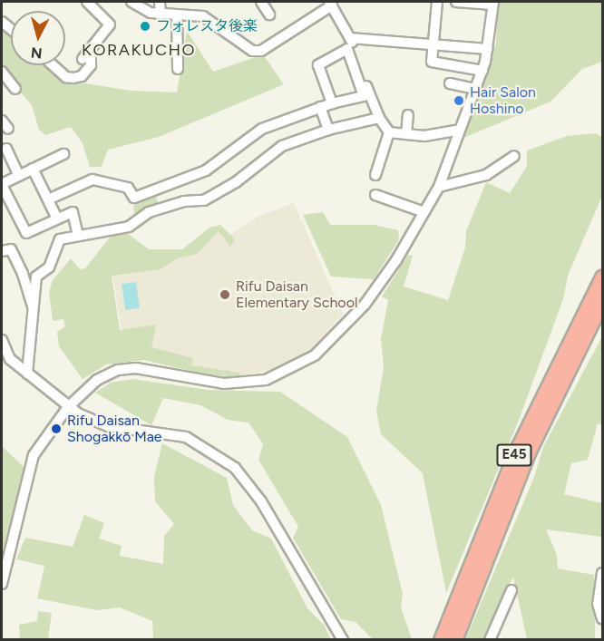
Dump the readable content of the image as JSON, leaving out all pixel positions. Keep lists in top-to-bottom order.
{
  "streets": {
    "highway": ["E45"]
  },
  "districts": ["KORAKUCHO"],
  "places": [
    "フォレスタ後楽",
    "Hair Salon Hoshino",
    "Rifu Daisan Elementary School",
    "Rifu Daisan Shogakkō Mae"
  ],
  "north": "bottom"
}
